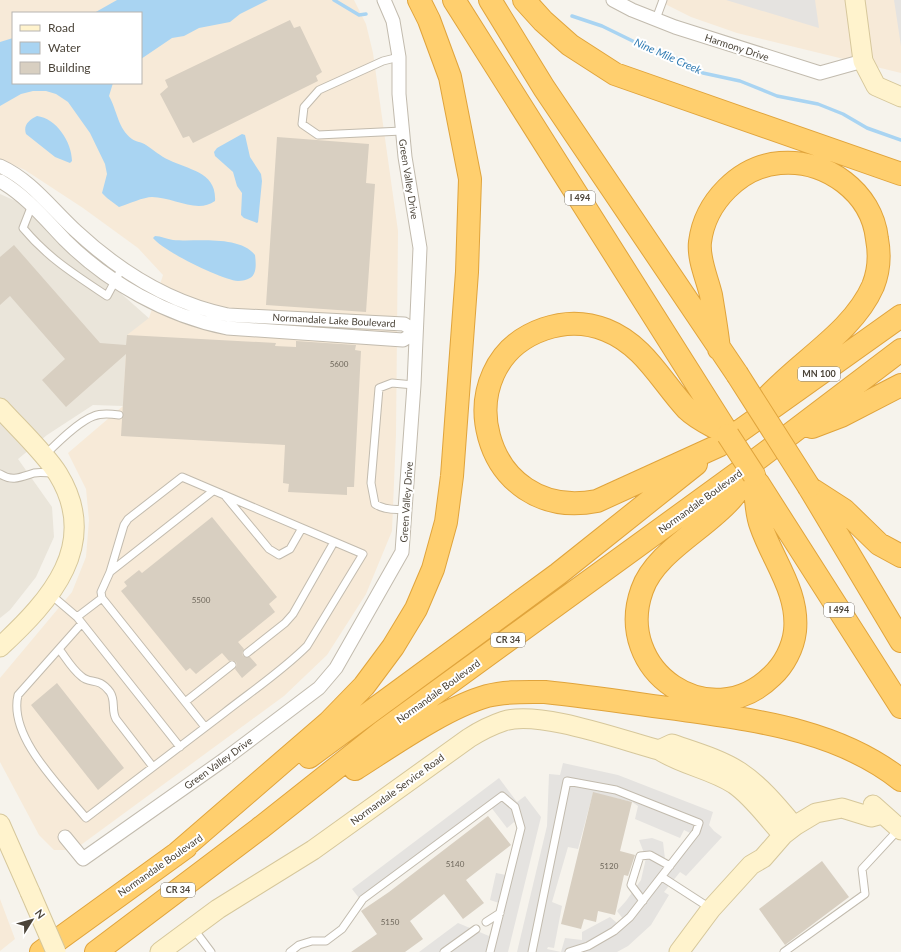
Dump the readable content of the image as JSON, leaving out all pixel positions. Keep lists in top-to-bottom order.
{
  "streets": {
    "highway": [
      "I 494",
      "MN 100",
      "Normandale Boulevard",
      "CR 34"
    ],
    "street": [
      "Harmony Drive",
      "Green Valley Drive",
      "Normandale Lake Boulevard",
      "Normandale Service Road"
    ]
  },
  "crossings": [
    ["Green Valley Drive", "Normandale Lake Boulevard"],
    ["I 494", "MN 100"],
    ["I 494", "Normandale Boulevard"],
    ["MN 100", "Normandale Boulevard"]
  ],
  "water": ["Nine Mile Creek"],
  "house_numbers": [
    "5600",
    "5500",
    "5140",
    "5120",
    "5150"
  ],
  "legend": ["Road", "Water", "Building"],
  "north": "top right"
}
